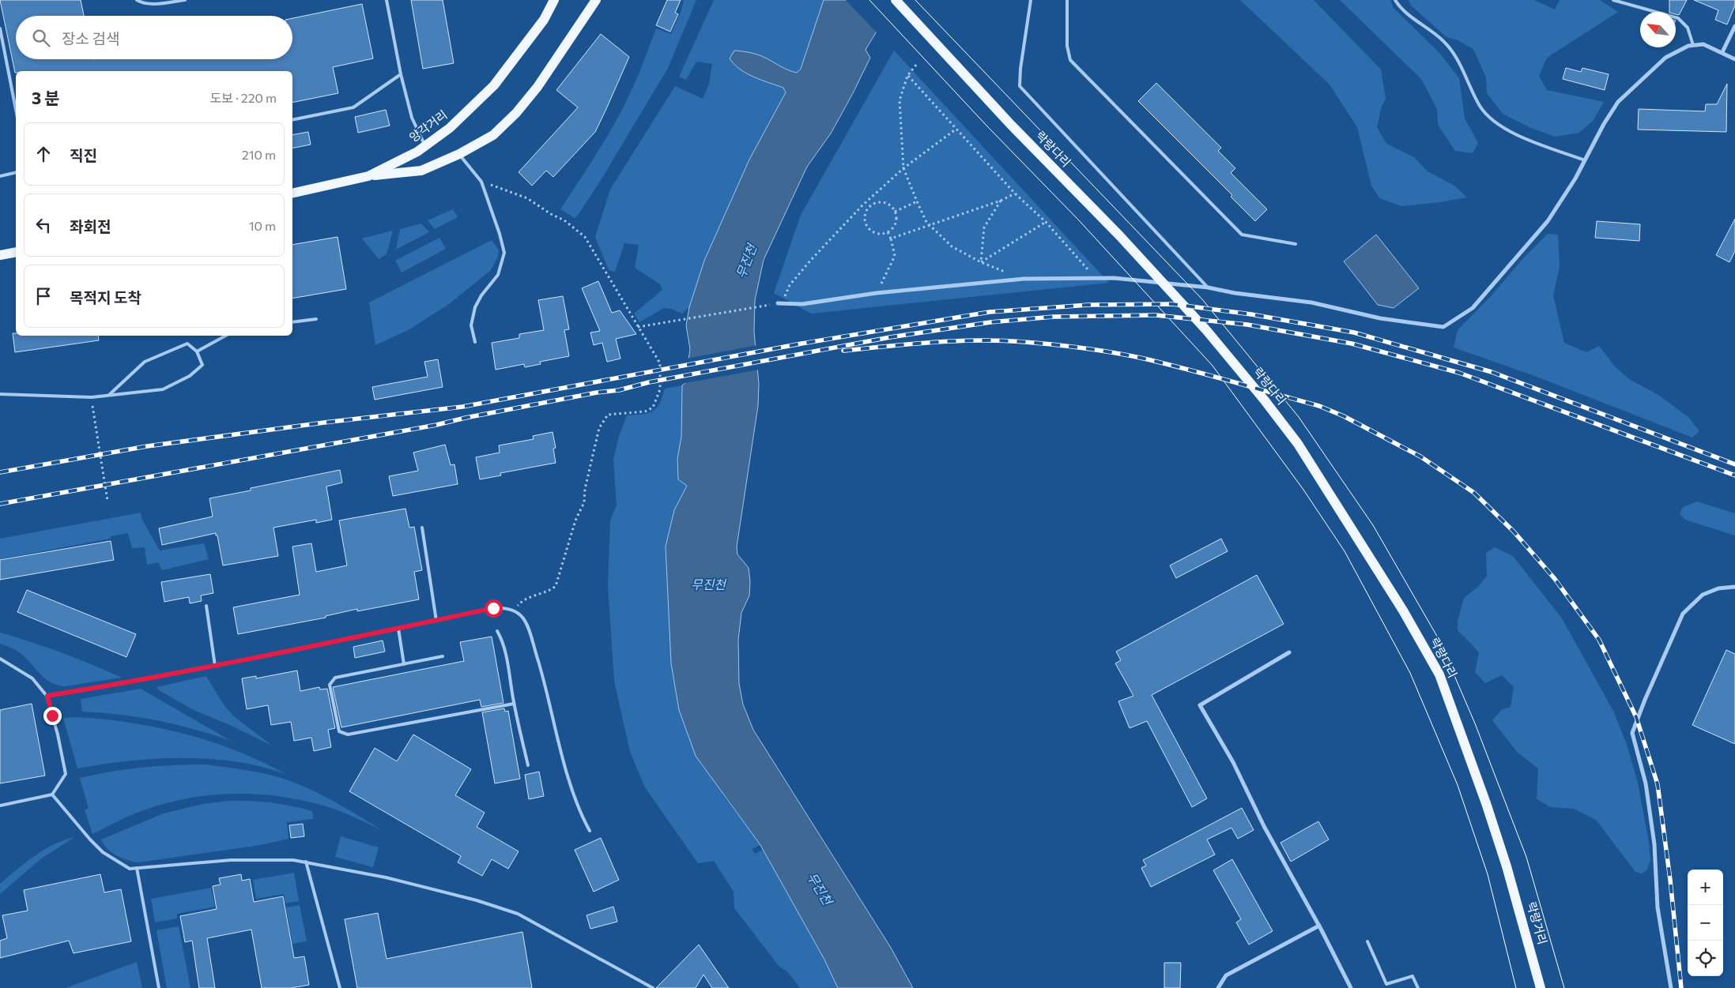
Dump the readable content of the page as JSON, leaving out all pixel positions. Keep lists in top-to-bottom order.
{
  "streets": {
    "main road": ["양각거리", "락랑다리", "락랑거리"]
  },
  "crossings": [
    ["락랑다리", "락랑거리"]
  ],
  "water": ["무진천"],
  "north": "top left",
  "page": {
    "search": "장소 검색",
    "heading": ["3 분", "도보 · 220 m"],
    "list": [
      ["직진", "210 m"],
      ["좌회전", "10 m"],
      "목적지 도착"
    ],
    "map_buttons": ["+", "−"]
  }
}
